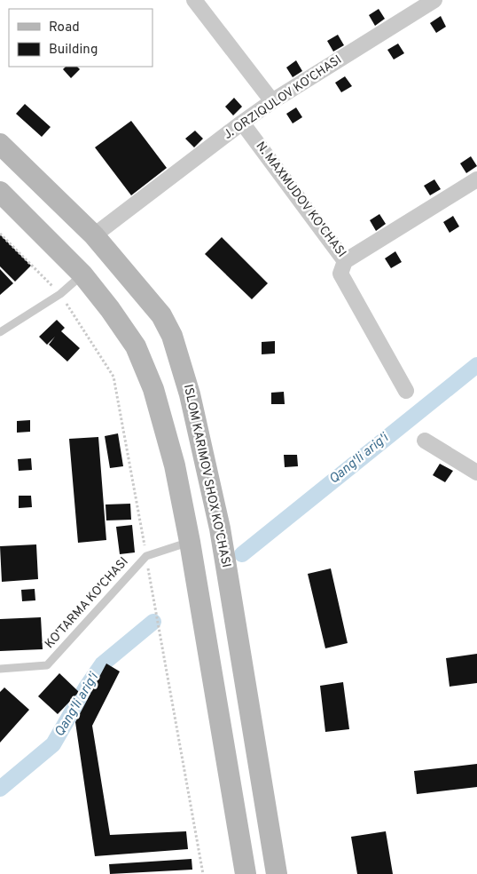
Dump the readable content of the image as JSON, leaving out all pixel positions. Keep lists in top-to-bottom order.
{
  "streets": {
    "main road": ["ISLOM KARIMOV SHOX KO'CHASI"],
    "street": ["J. ORZIQULOV KO'CHASI", "N. MAXMUDOV KO'CHASI"],
    "lane": ["KO'TARMA KO'CHASI"]
  },
  "crossings": [
    ["J. ORZIQULOV KO'CHASI", "N. MAXMUDOV KO'CHASI"],
    ["J. ORZIQULOV KO'CHASI", "ISLOM KARIMOV SHOX KO'CHASI"]
  ],
  "water": ["Qang'li arig'i"],
  "legend": ["Road", "Building"]
}
